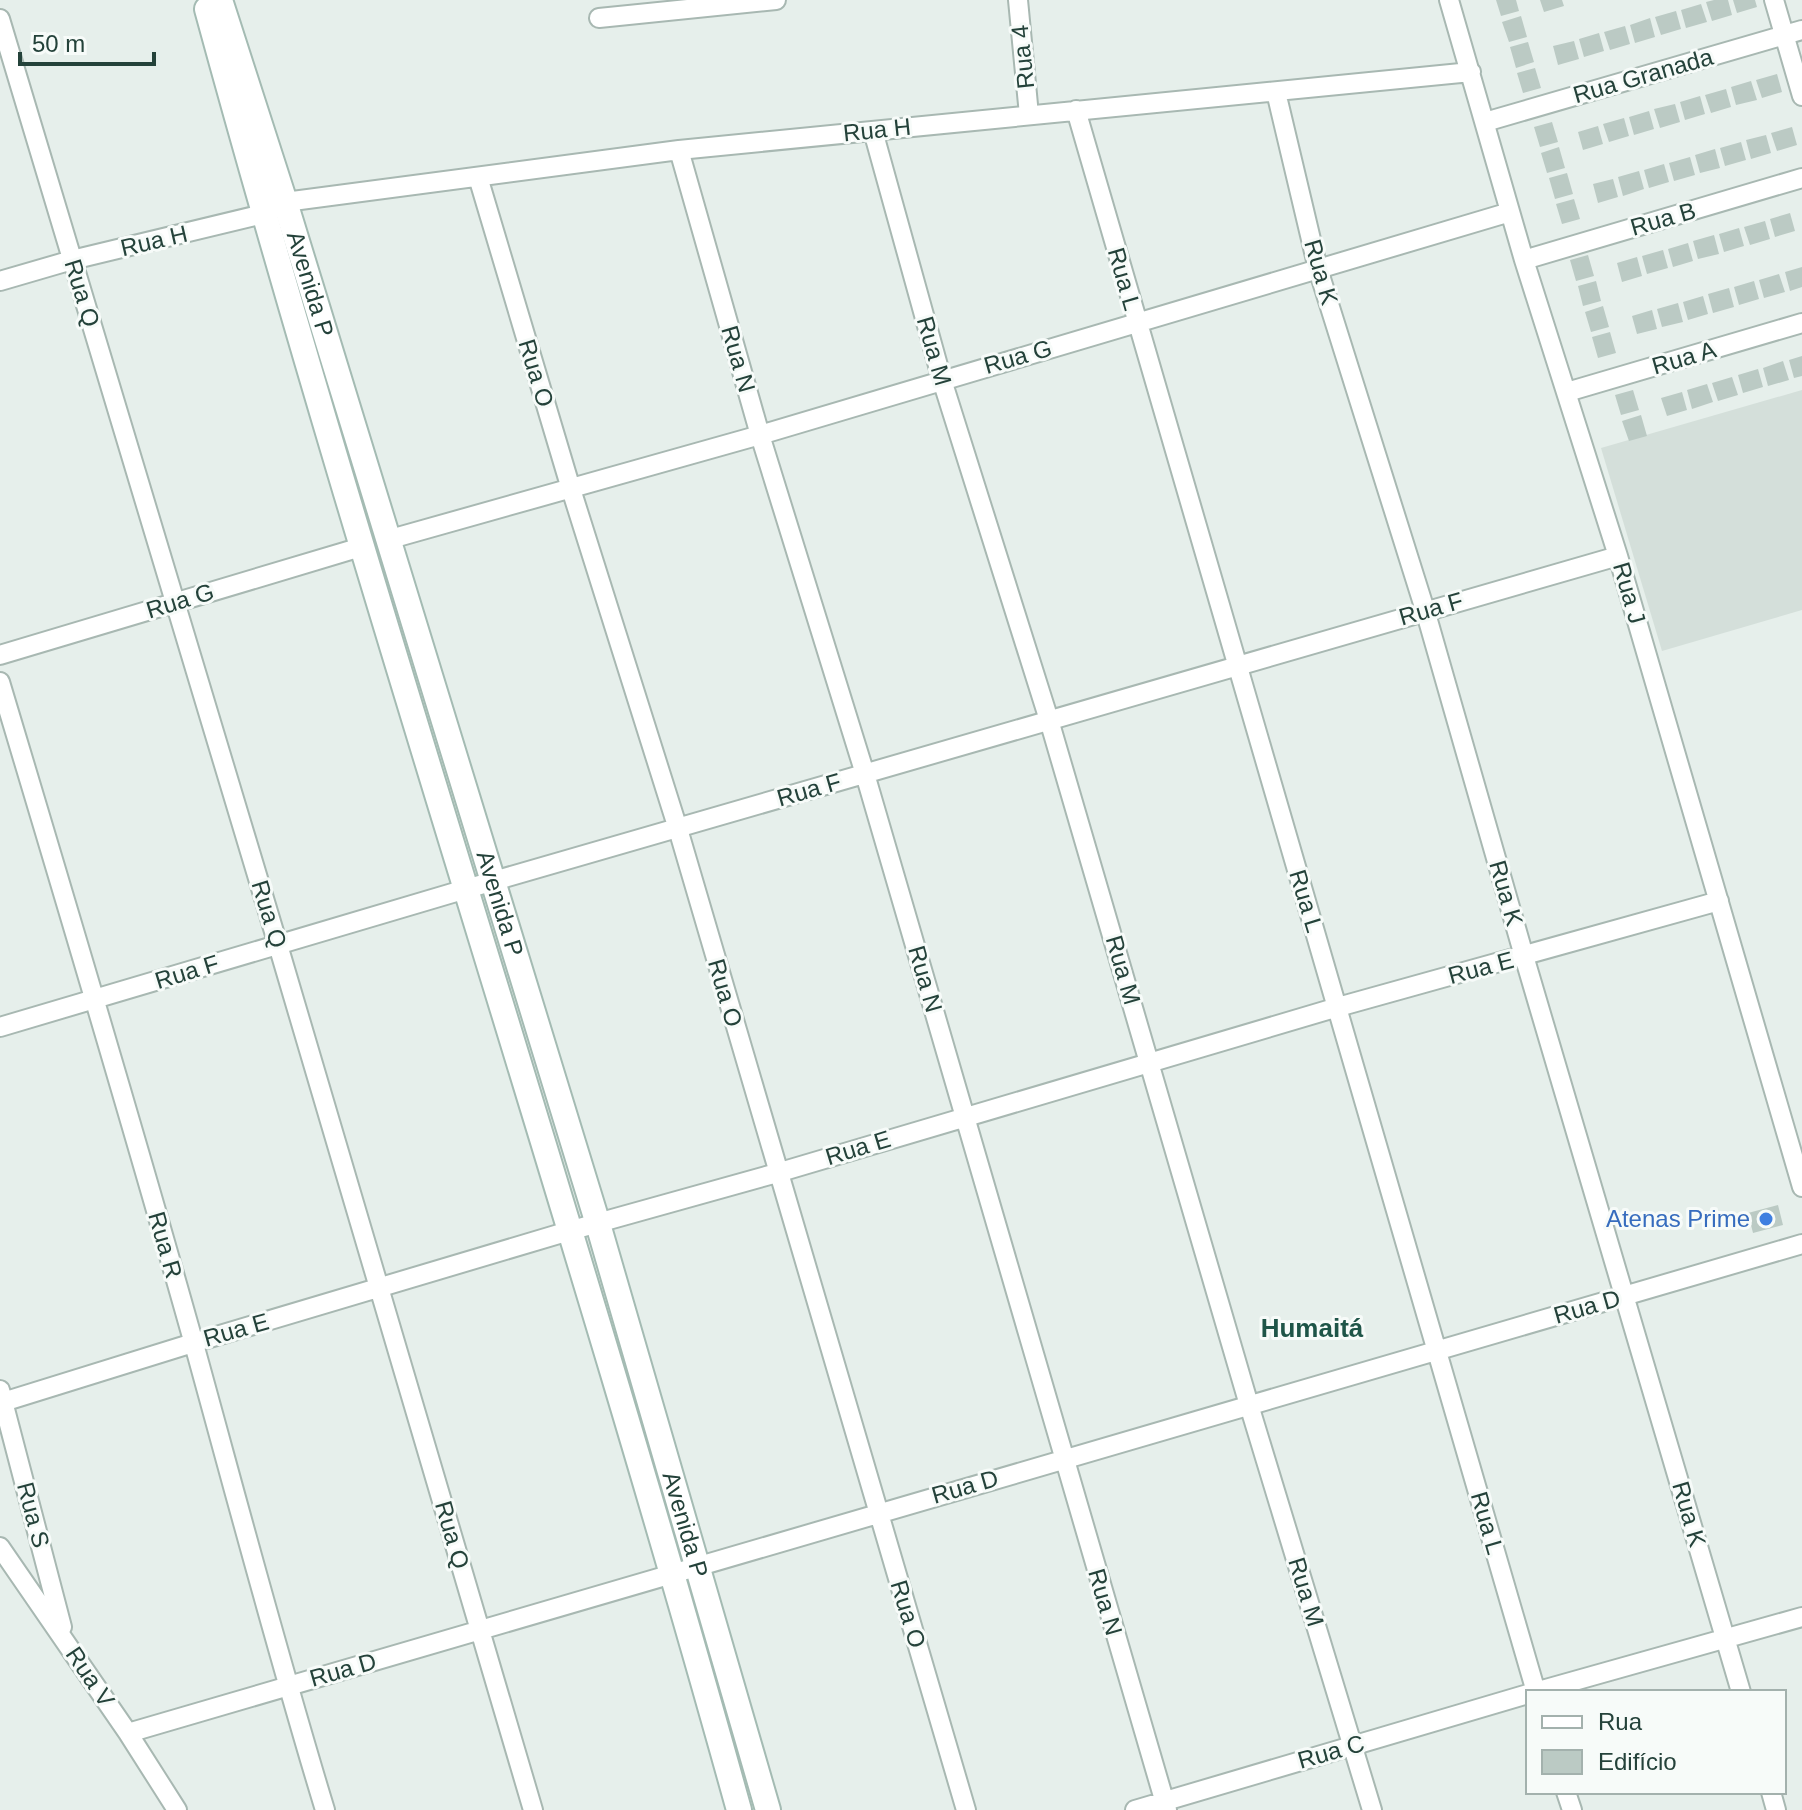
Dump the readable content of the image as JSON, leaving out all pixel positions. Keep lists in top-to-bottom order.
{
  "streets": {
    "street": [
      "Rua 4",
      "Rua Granada",
      "Rua H",
      "Rua B",
      "Rua K",
      "Rua L",
      "Avenida P",
      "Rua Q",
      "Rua M",
      "Rua G",
      "Rua A",
      "Rua N",
      "Rua O",
      "Rua J",
      "Rua F",
      "Rua E",
      "Rua R",
      "Rua D",
      "Rua S",
      "Rua V",
      "Rua C"
    ]
  },
  "crossings": [
    ["Rua 4", "Rua H"],
    ["Rua Granada", "Rua J"],
    ["Rua H", "Rua K"],
    ["Rua H", "Rua L"],
    ["Rua H", "Avenida P"],
    ["Rua H", "Rua Q"],
    ["Rua H", "Rua M"],
    ["Rua H", "Rua N"],
    ["Rua H", "Rua O"],
    ["Rua H", "Rua J"],
    ["Rua B", "Rua J"],
    ["Rua K", "Rua G"],
    ["Rua K", "Rua F"],
    ["Rua K", "Rua E"],
    ["Rua K", "Rua D"],
    ["Rua L", "Rua G"],
    ["Rua L", "Rua F"],
    ["Rua L", "Rua E"],
    ["Rua L", "Rua D"],
    ["Avenida P", "Rua G"],
    ["Avenida P", "Rua F"],
    ["Avenida P", "Rua E"],
    ["Avenida P", "Rua D"],
    ["Rua Q", "Rua G"],
    ["Rua Q", "Rua F"],
    ["Rua Q", "Rua E"],
    ["Rua Q", "Rua D"],
    ["Rua M", "Rua G"],
    ["Rua M", "Rua F"],
    ["Rua M", "Rua E"],
    ["Rua M", "Rua D"],
    ["Rua M", "Rua C"],
    ["Rua G", "Rua N"],
    ["Rua G", "Rua O"],
    ["Rua G", "Rua J"],
    ["Rua A", "Rua J"],
    ["Rua N", "Rua F"],
    ["Rua N", "Rua E"],
    ["Rua N", "Rua D"],
    ["Rua N", "Rua C"],
    ["Rua O", "Rua F"],
    ["Rua O", "Rua E"],
    ["Rua O", "Rua D"],
    ["Rua J", "Rua F"],
    ["Rua J", "Rua E"],
    ["Rua F", "Rua R"],
    ["Rua E", "Rua R"],
    ["Rua E", "Rua S"],
    ["Rua R", "Rua D"],
    ["Rua D", "Rua V"],
    ["Rua S", "Rua V"]
  ],
  "districts": ["Humaitá"],
  "places": ["Atenas Prime"],
  "legend": ["Rua", "Edifício"],
  "scale_bar": "50 m"
}
